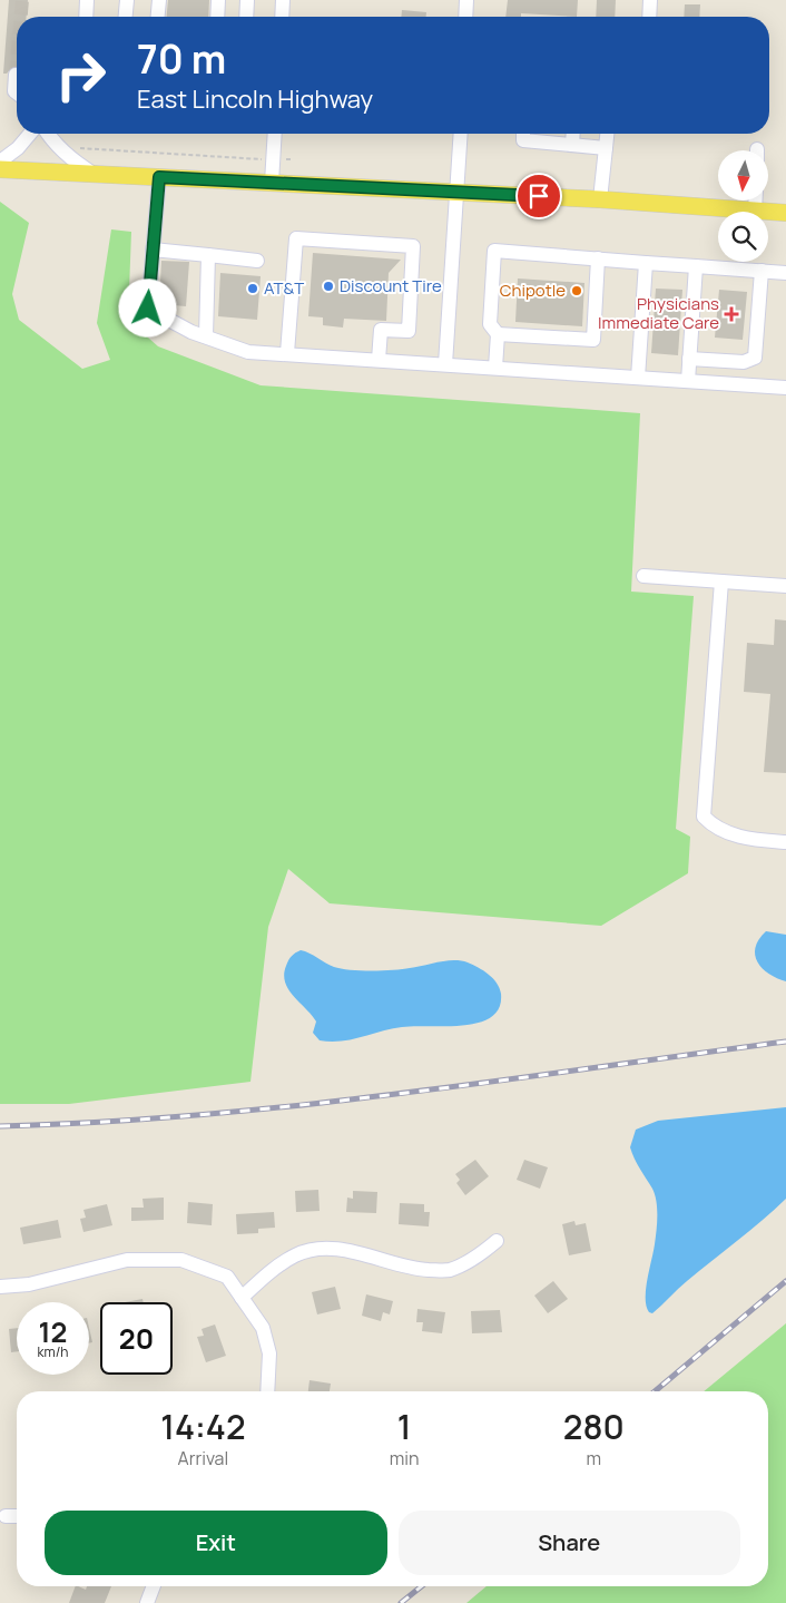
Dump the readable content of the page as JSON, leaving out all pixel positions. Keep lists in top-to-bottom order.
{
  "places": {
    "other": ["Discount Tire", "AT&T", "Chipotle"],
    "health": ["Physicians Immediate Care"]
  },
  "north": "bottom",
  "page": {
    "turn": ["70 m", "East Lincoln Highway"],
    "speed": "12 km/h",
    "limit": "20",
    "eta": [
      "14:42",
      "Arrival",
      "1",
      "min",
      "280",
      "m"
    ],
    "buttons": ["Exit", "Share"]
  }
}
